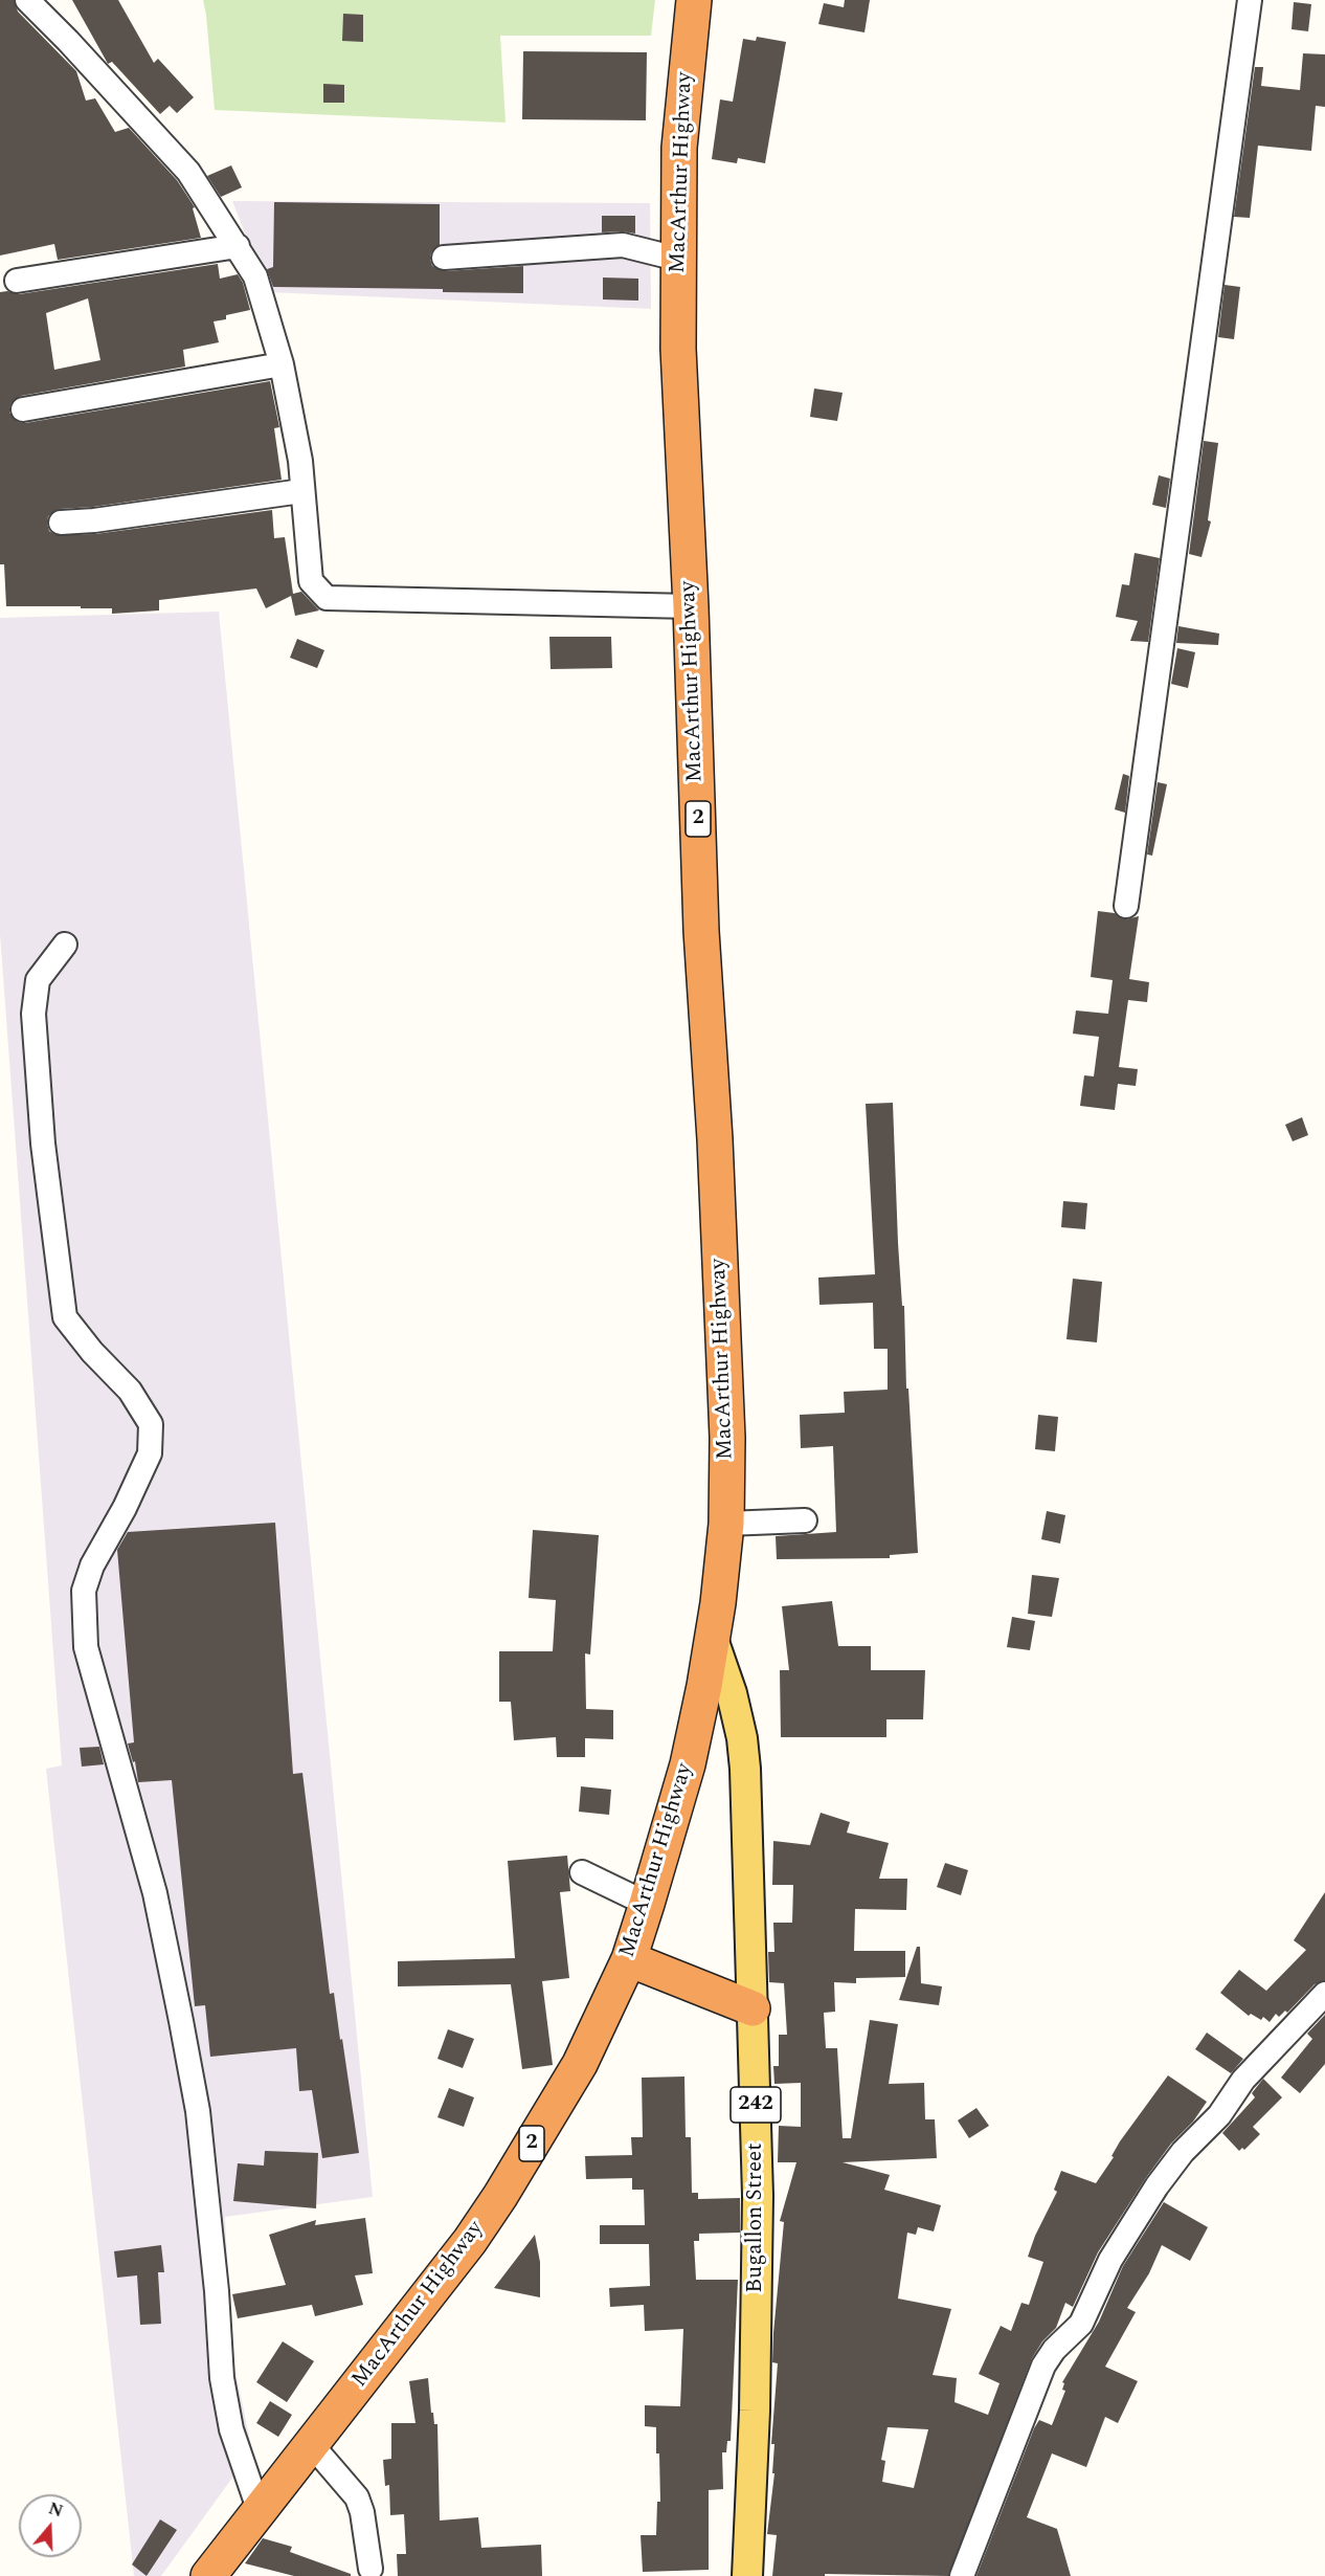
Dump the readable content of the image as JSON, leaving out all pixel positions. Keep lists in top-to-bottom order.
{
  "streets": {
    "highway": ["MacArthur Highway", "2"],
    "main road": ["242", "Bugallon Street"]
  },
  "crossings": [
    ["MacArthur Highway", "Bugallon Street"]
  ],
  "north": "top"
}
